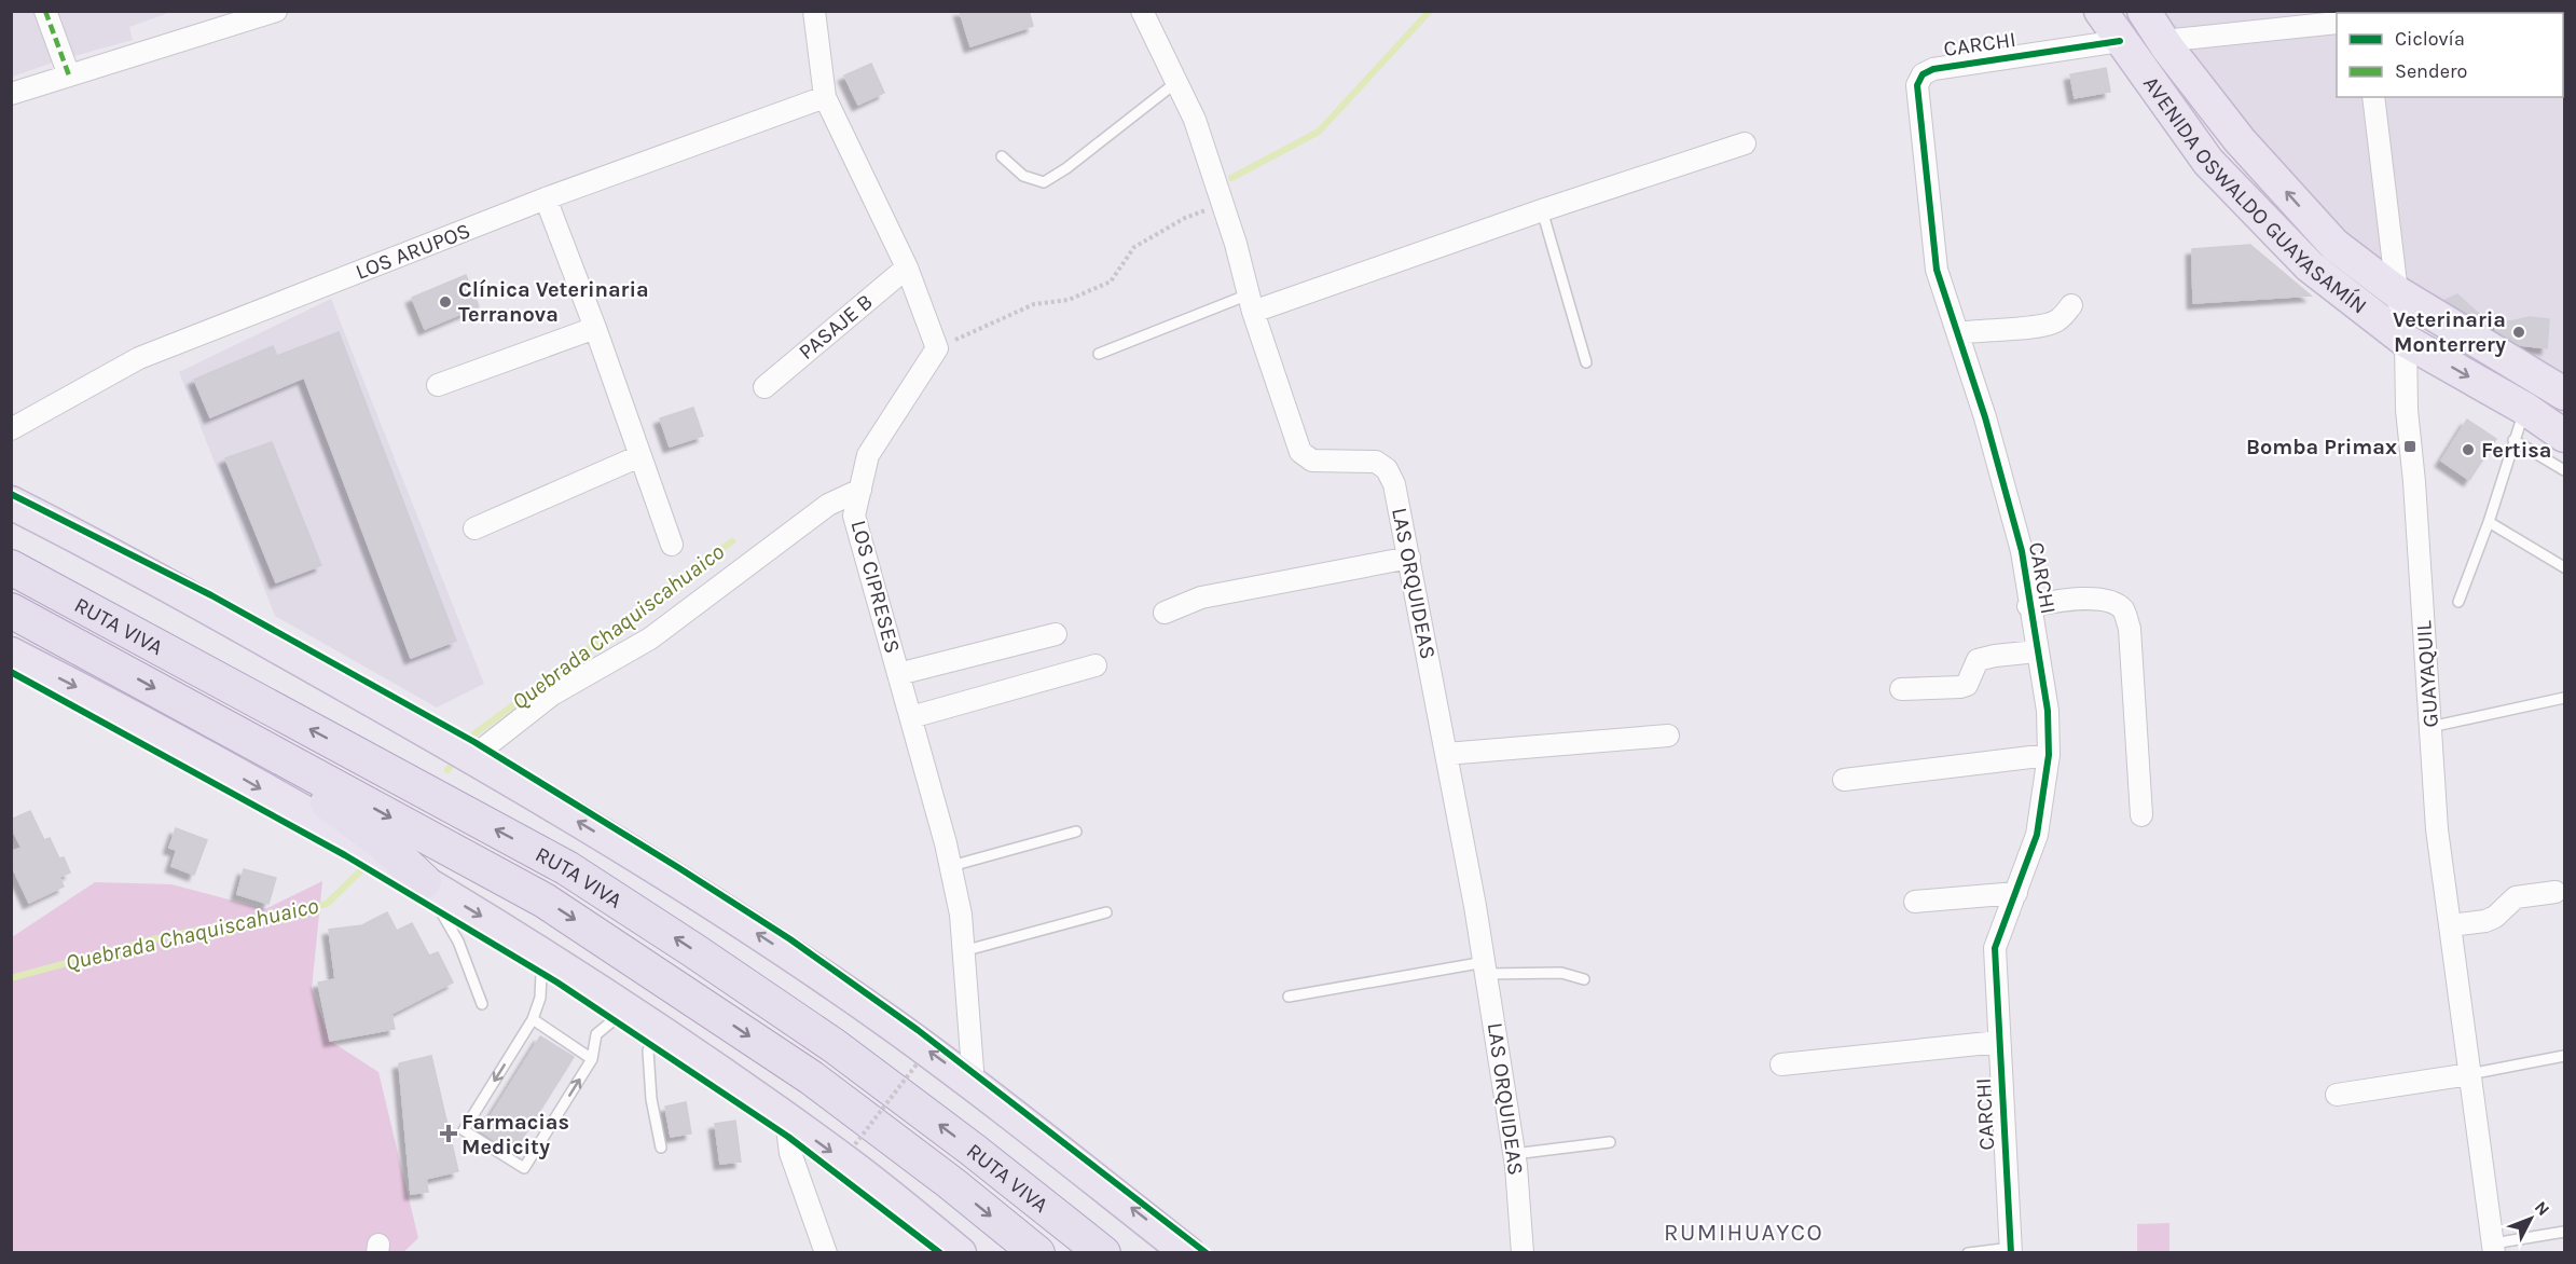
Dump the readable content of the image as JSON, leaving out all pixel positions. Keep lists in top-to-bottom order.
{
  "streets": {
    "highway": ["RUTA VIVA"],
    "main road": ["AVENIDA OSWALDO GUAYASAMÍN"],
    "street": [
      "CARCHI",
      "LOS ARUPOS",
      "PASAJE B",
      "LAS ORQUIDEAS",
      "LOS CIPRESES",
      "GUAYAQUIL"
    ]
  },
  "crossings": [
    ["CARCHI", "AVENIDA OSWALDO GUAYASAMÍN"],
    ["AVENIDA OSWALDO GUAYASAMÍN", "GUAYAQUIL"]
  ],
  "districts": ["RUMIHUAYCO"],
  "water": ["Quebrada Chaquiscahuaico"],
  "places": {
    "other": ["Clínica Veterinaria Terranova", "Veterinaria Monterrery", "Fertisa"],
    "transit": ["Bomba Primax"],
    "health": ["Farmacias Medicity"]
  },
  "legend": ["Ciclovía", "Sendero"],
  "north": "top right"
}
